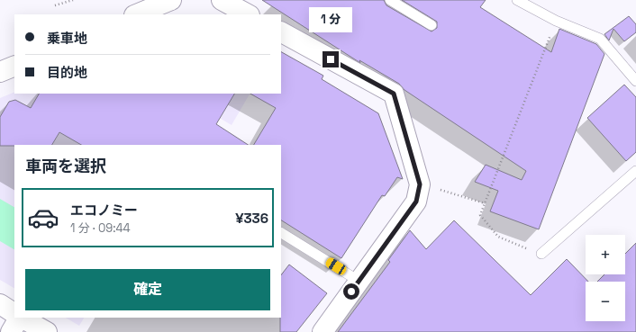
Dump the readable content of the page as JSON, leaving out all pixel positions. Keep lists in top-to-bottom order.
{
  "page": {
    "bubble": "1 分",
    "banner": ["乗車地", "目的地"],
    "heading": "車両を選択",
    "list": [
      {
        "name": "エコノミー",
        "note": "1 分 · 09:44",
        "value": "¥336"
      }
    ],
    "map_buttons": ["+", "−"],
    "buttons": "確定"
  }
}
